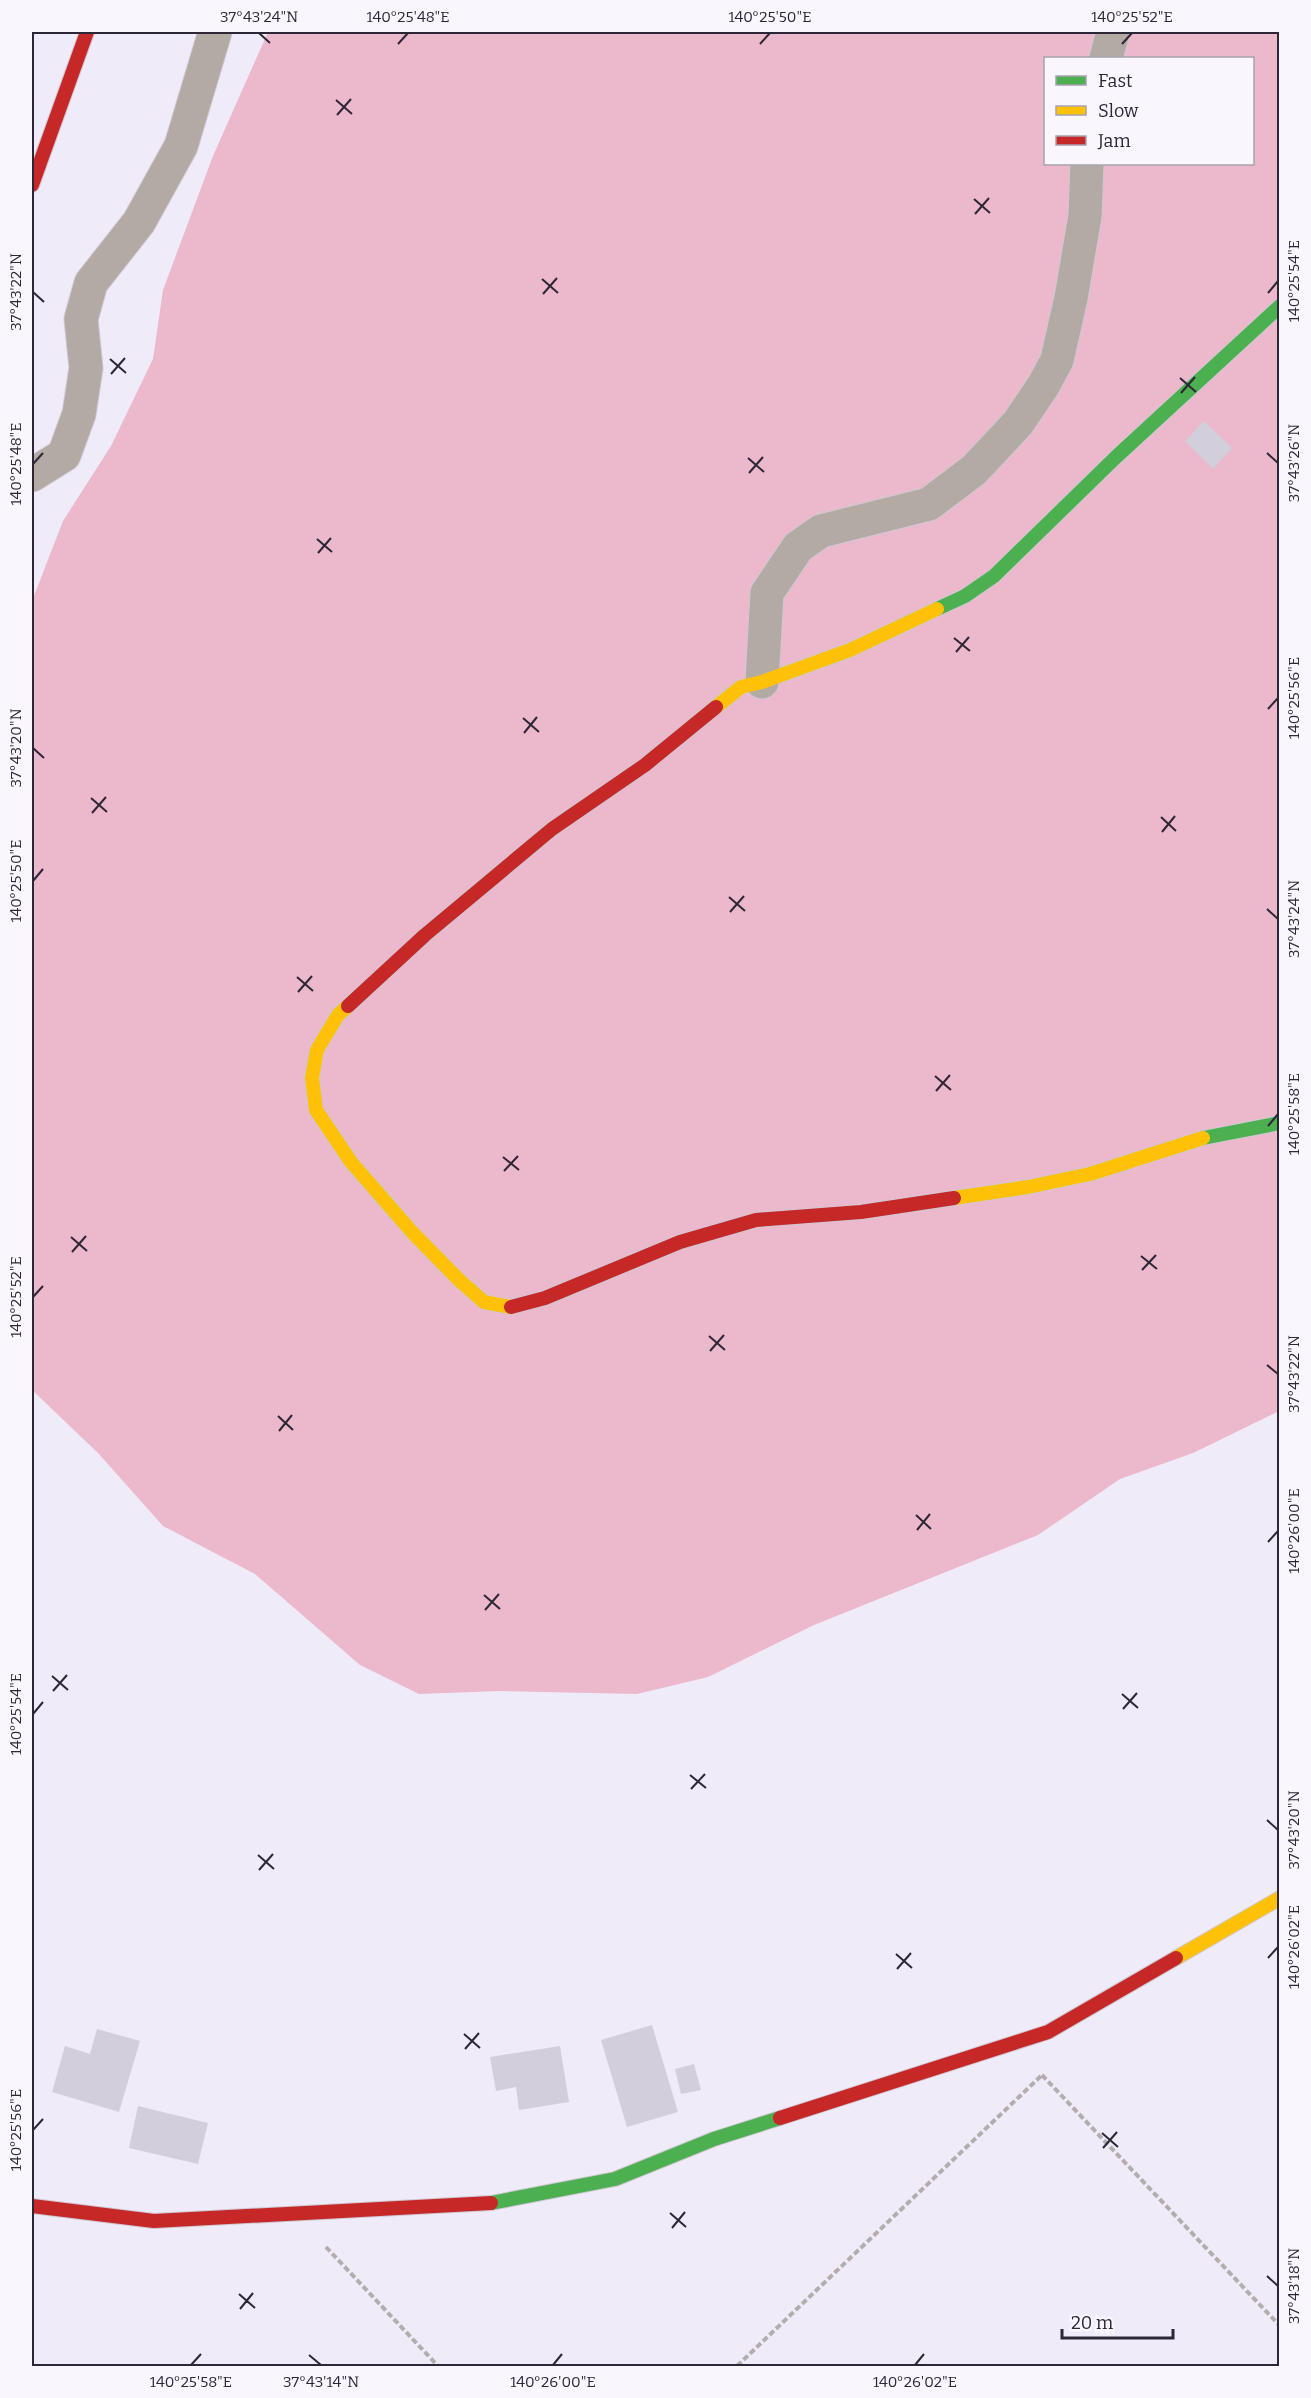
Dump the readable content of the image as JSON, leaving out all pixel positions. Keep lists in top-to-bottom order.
{
  "legend": ["Fast", "Slow", "Jam"],
  "scale_bar": "20 m",
  "coordinates": [
    "37°43'24\"N",
    "140°25'48\"E",
    "140°25'50\"E",
    "140°25'52\"E",
    "140°25'54\"E",
    "37°43'22\"N",
    "37°43'26\"N",
    "140°25'56\"E",
    "37°43'20\"N",
    "140°25'58\"E",
    "140°26'00\"E",
    "140°26'02\"E",
    "37°43'18\"N",
    "37°43'14\"N"
  ]
}
